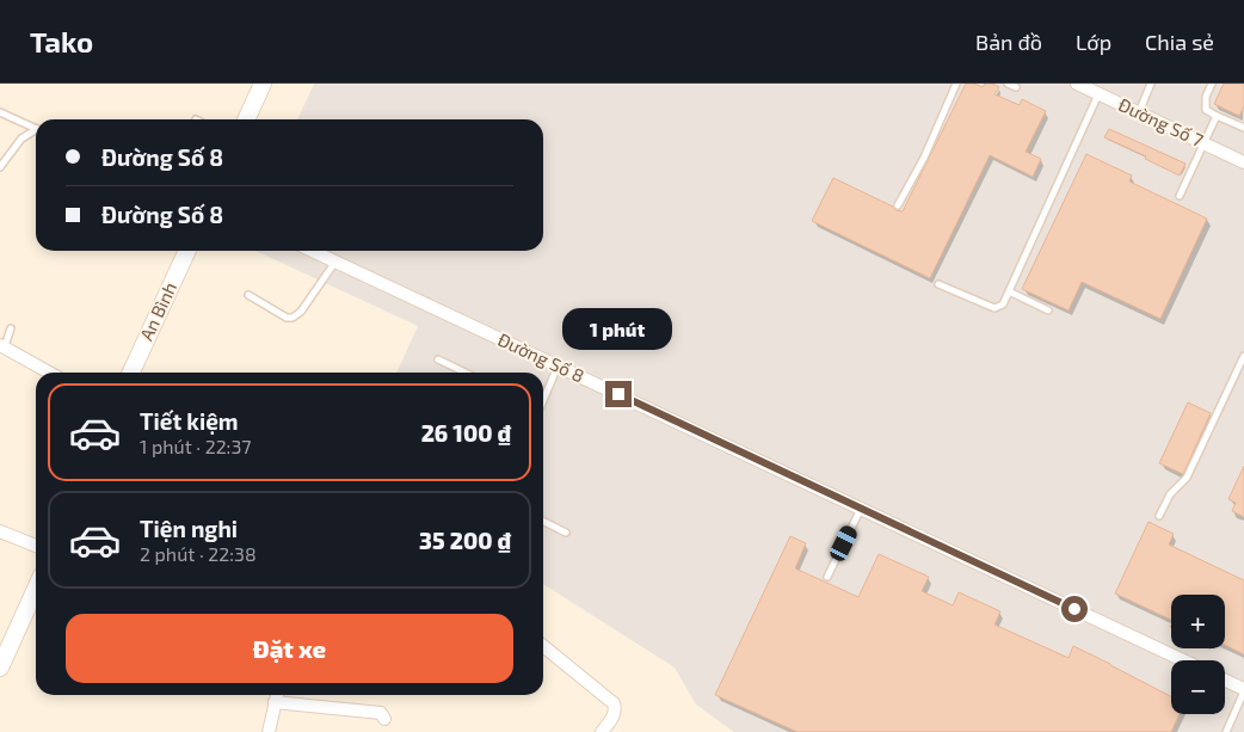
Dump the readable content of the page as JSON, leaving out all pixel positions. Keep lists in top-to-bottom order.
{
  "streets": {
    "main road": ["An Bình"],
    "street": ["Đường Số 7", "Đường Số 8"]
  },
  "page": {
    "header": "Tako",
    "nav": ["Bản đồ", "Lớp", "Chia sẻ"],
    "banner": ["Đường Số 8", "Đường Số 8"],
    "bubble": "1 phút",
    "list": [
      {
        "name": "Tiết kiệm",
        "note": "1 phút · 22:37",
        "value": "26 100 ₫"
      },
      {
        "name": "Tiện nghi",
        "note": "2 phút · 22:38",
        "value": "35 200 ₫"
      }
    ],
    "map_buttons": ["+", "−"],
    "buttons": "Đặt xe"
  }
}
